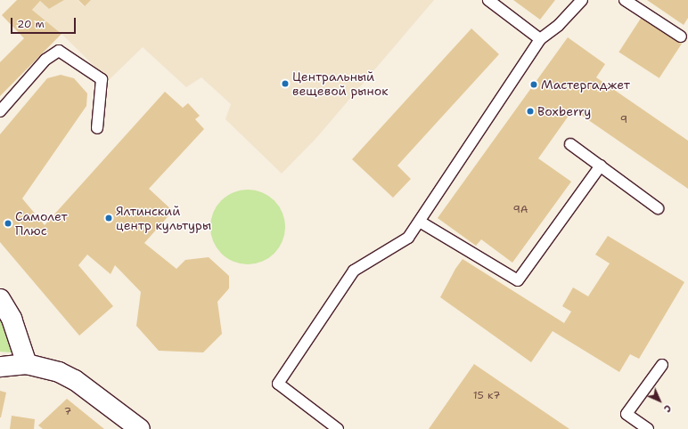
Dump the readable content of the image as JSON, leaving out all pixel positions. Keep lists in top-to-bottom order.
{
  "places": [
    "Центральный вещевой рынок",
    "Мастергаджет",
    "Boxberry",
    "Ялтинский центр культуры",
    "Самолет Плюс"
  ],
  "house_numbers": [
    "9",
    "9А",
    "15 к7",
    "7"
  ],
  "scale_bar": "20 m",
  "north": "bottom right"
}
